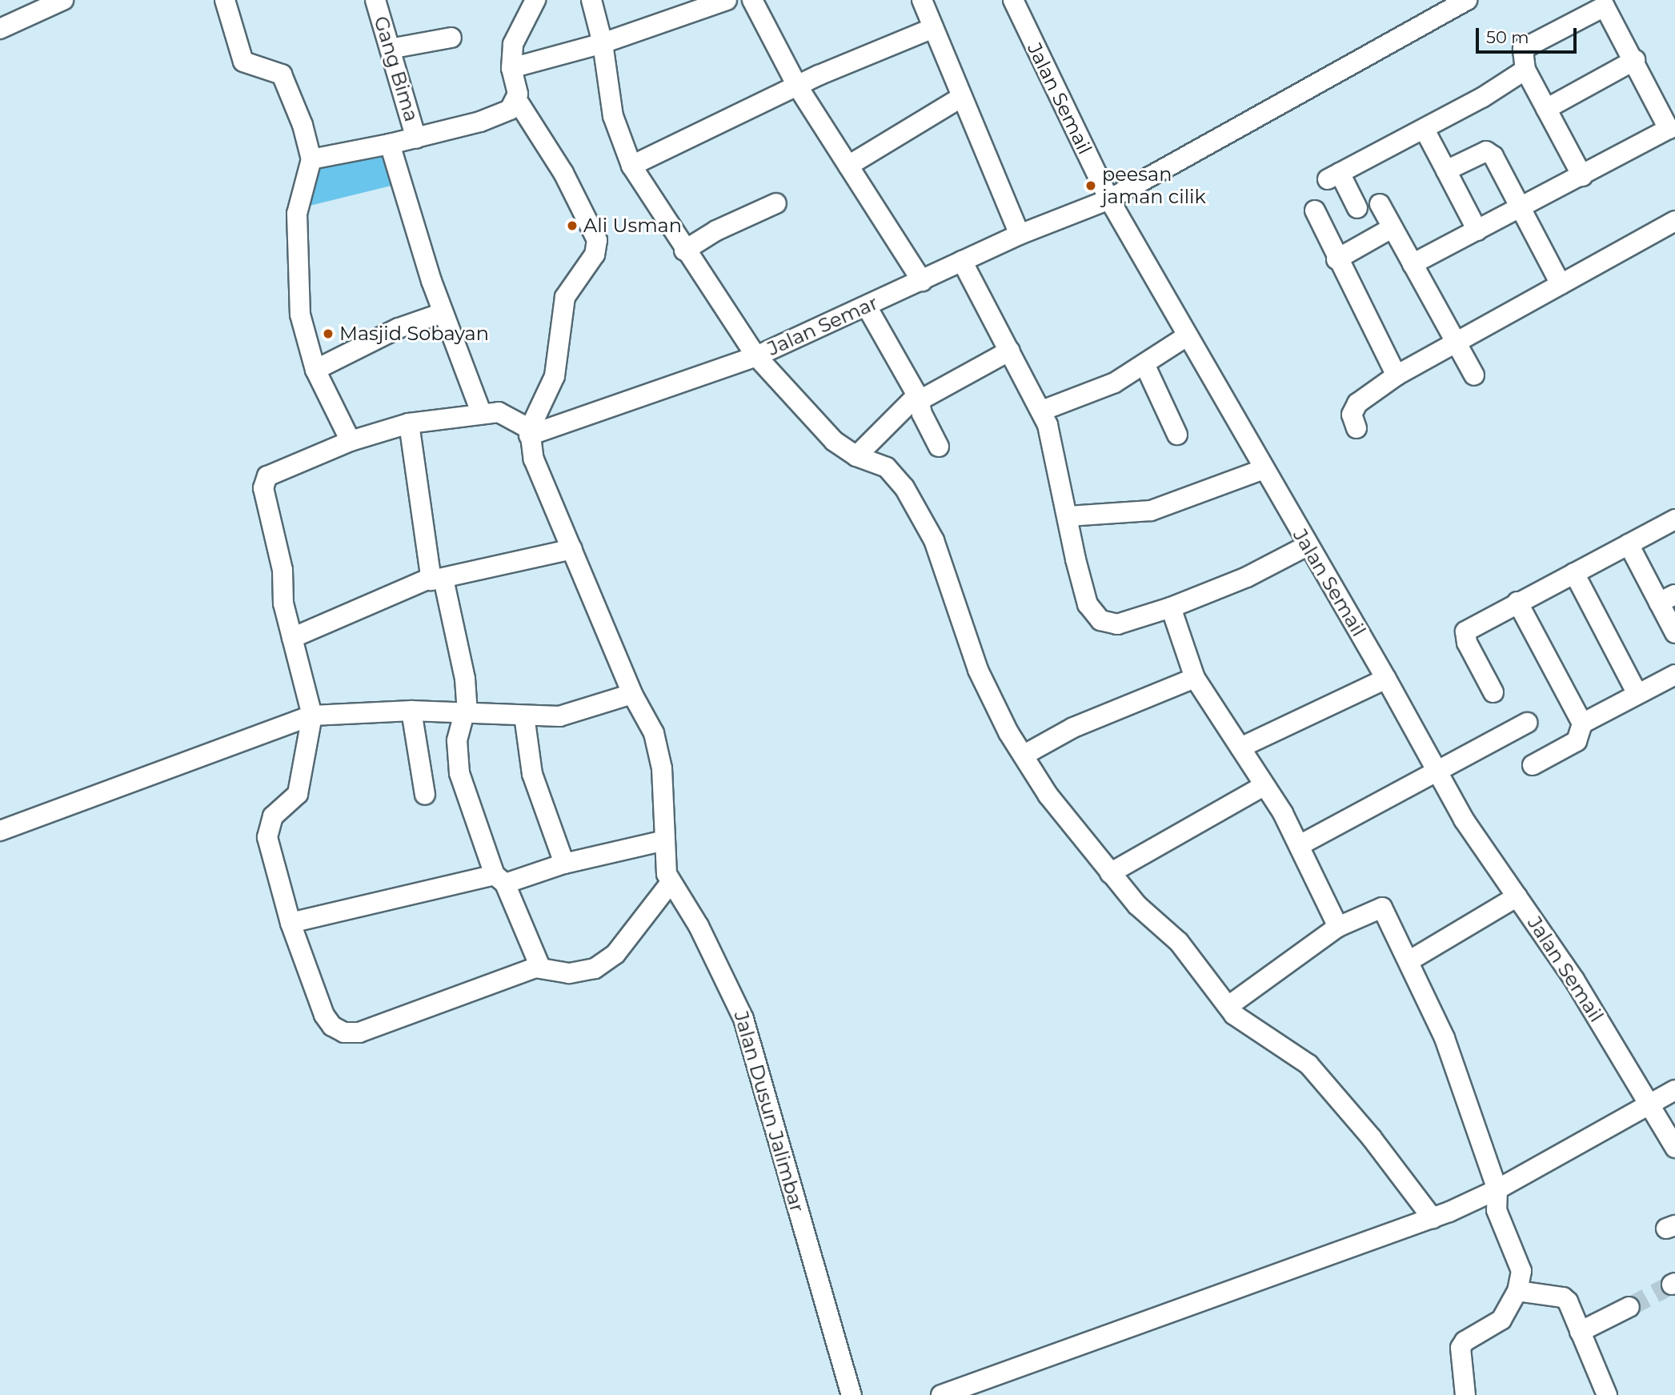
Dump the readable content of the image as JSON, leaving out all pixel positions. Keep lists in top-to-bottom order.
{
  "streets": {
    "street": [
      "Gang Bima",
      "Jalan Semail",
      "Jalan Semar",
      "Jalan Dusun Jalimbar"
    ]
  },
  "crossings": [
    ["Jalan Semail", "Jalan Semar"],
    ["Jalan Semar", "Jalan Dusun Jalimbar"]
  ],
  "places": ["peesan jaman cilik", "Ali Usman", "Masjid Sobayan"],
  "scale_bar": "50 m"
}
